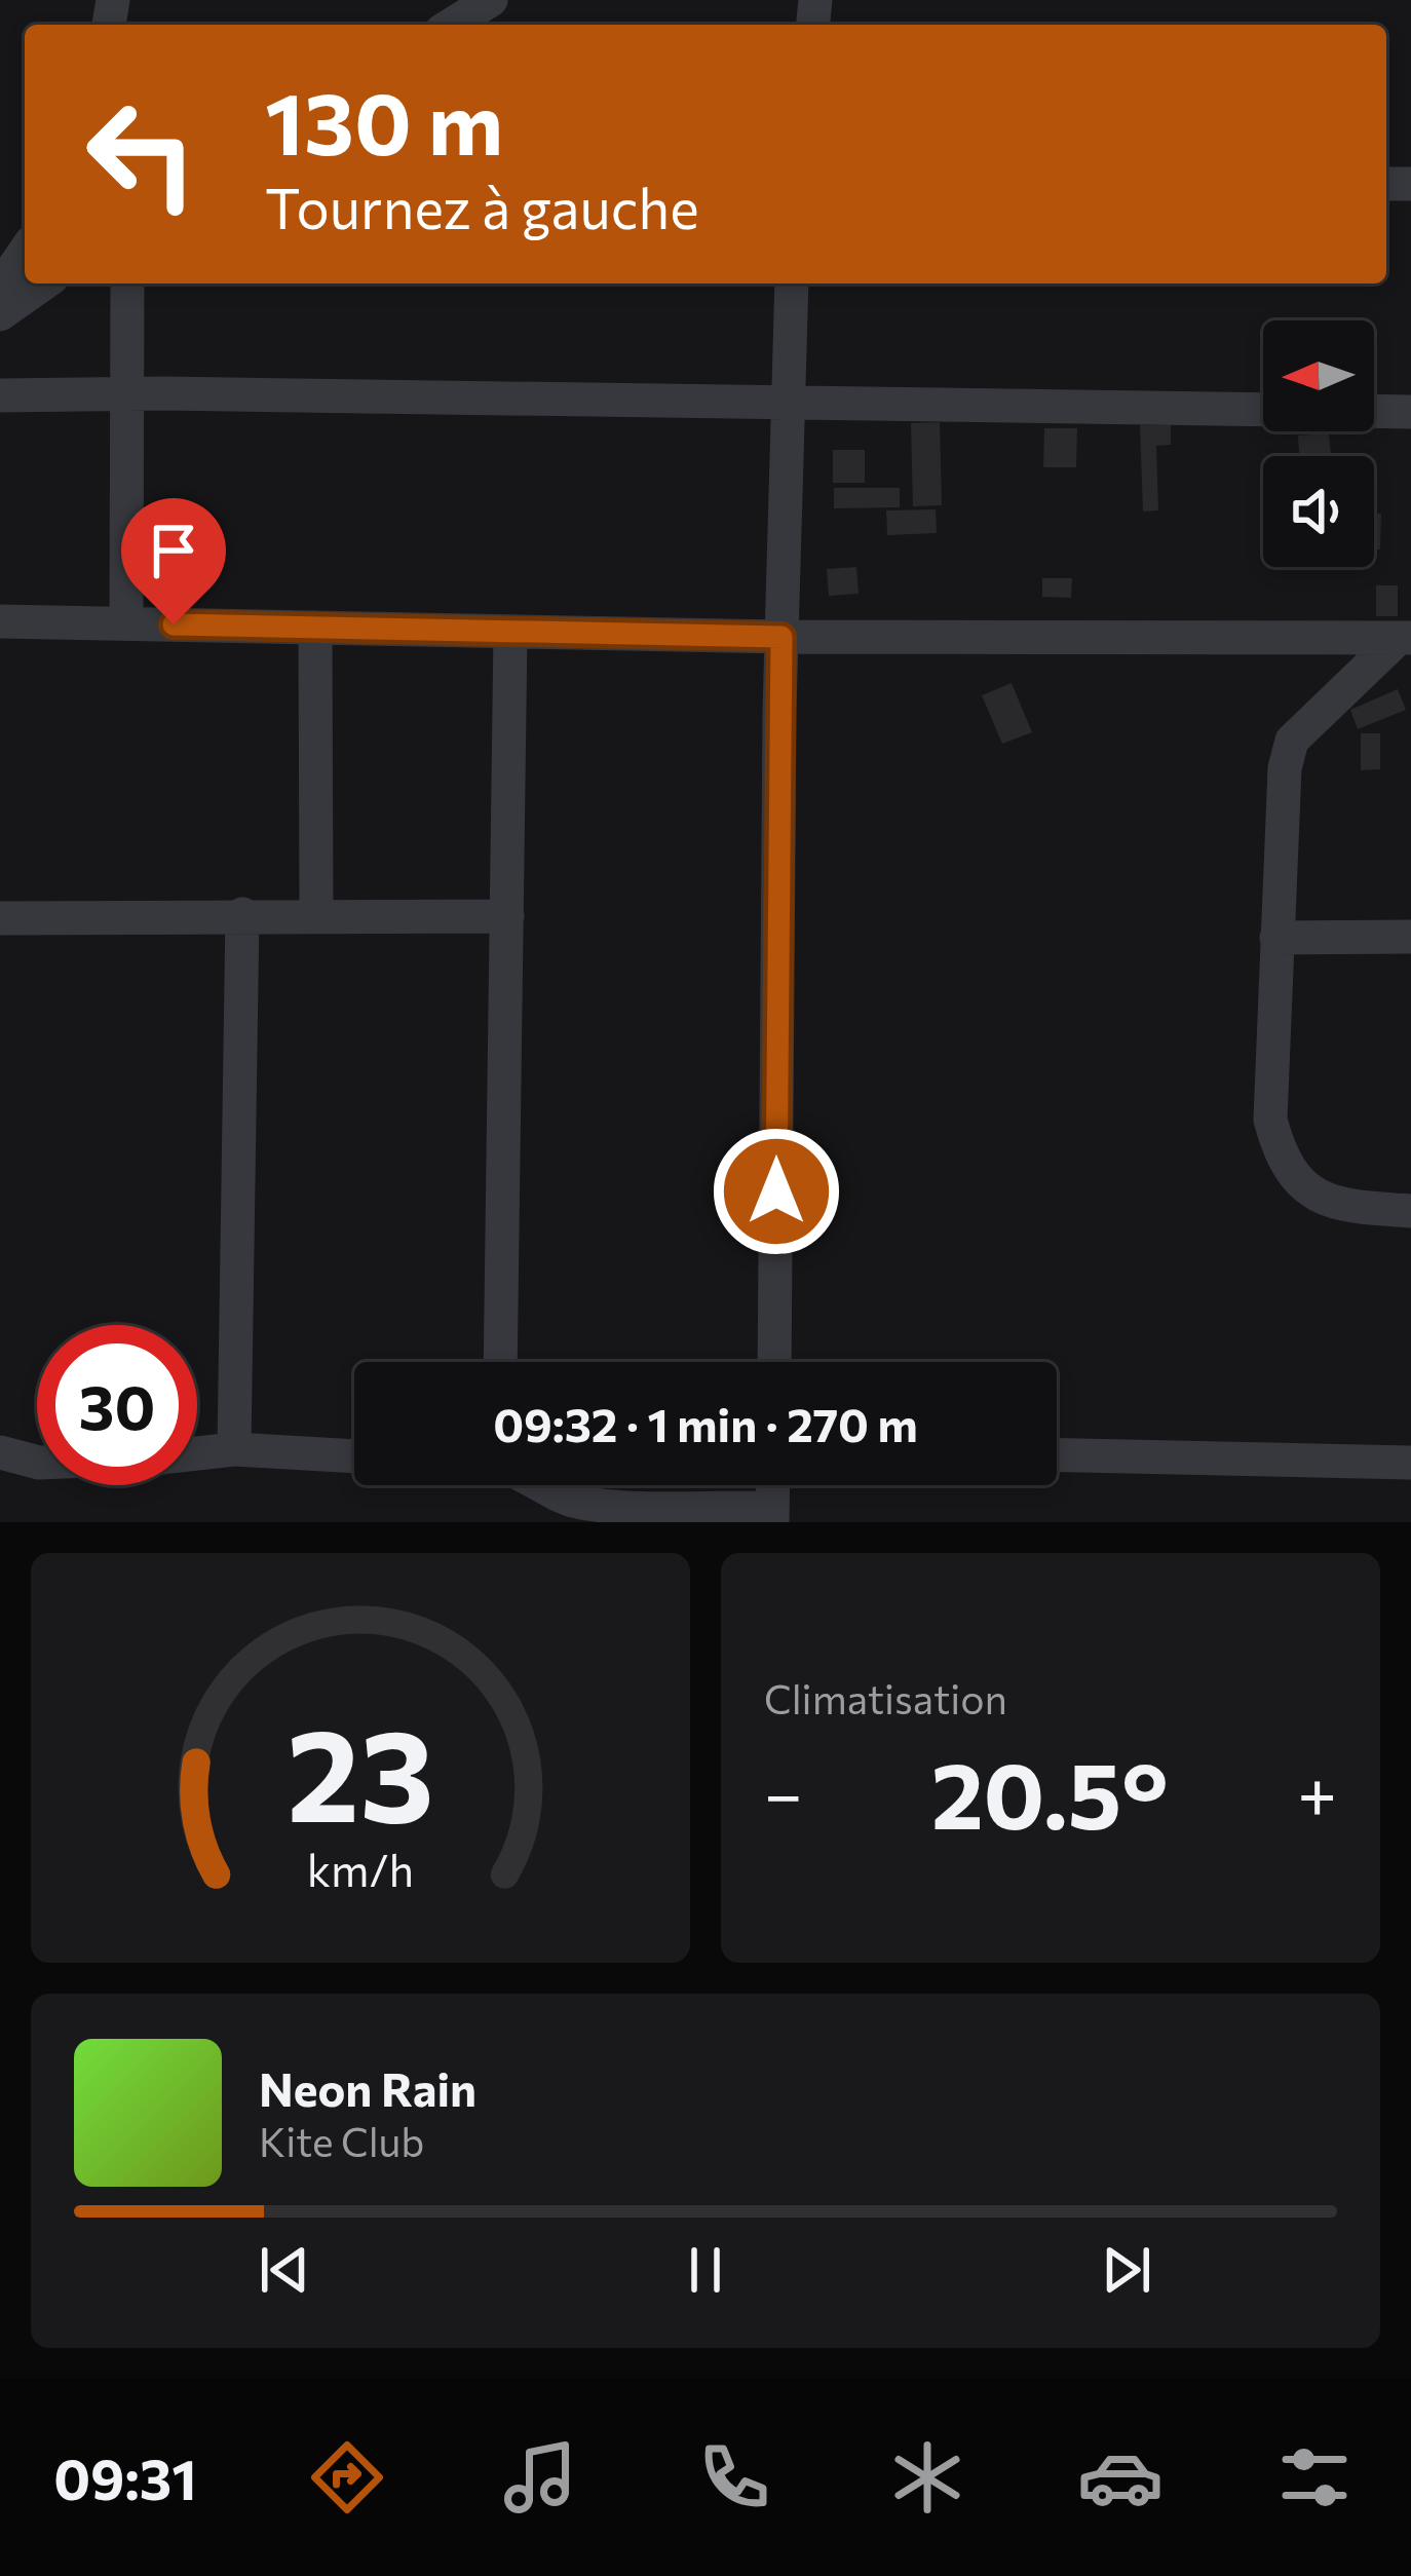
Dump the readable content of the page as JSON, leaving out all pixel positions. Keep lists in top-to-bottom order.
{
  "north": "left",
  "page": {
    "turn": ["130 m", "Tournez à gauche"],
    "limit": "30",
    "trip": "09:32 · 1 min · 270 m",
    "tile": "Climatisation",
    "heat": ["−", "20.5°", "+"],
    "song": ["Neon Rain", "Kite Club"],
    "tabs": "09:31",
    "gauge": ["23", "km/h"]
  }
}
